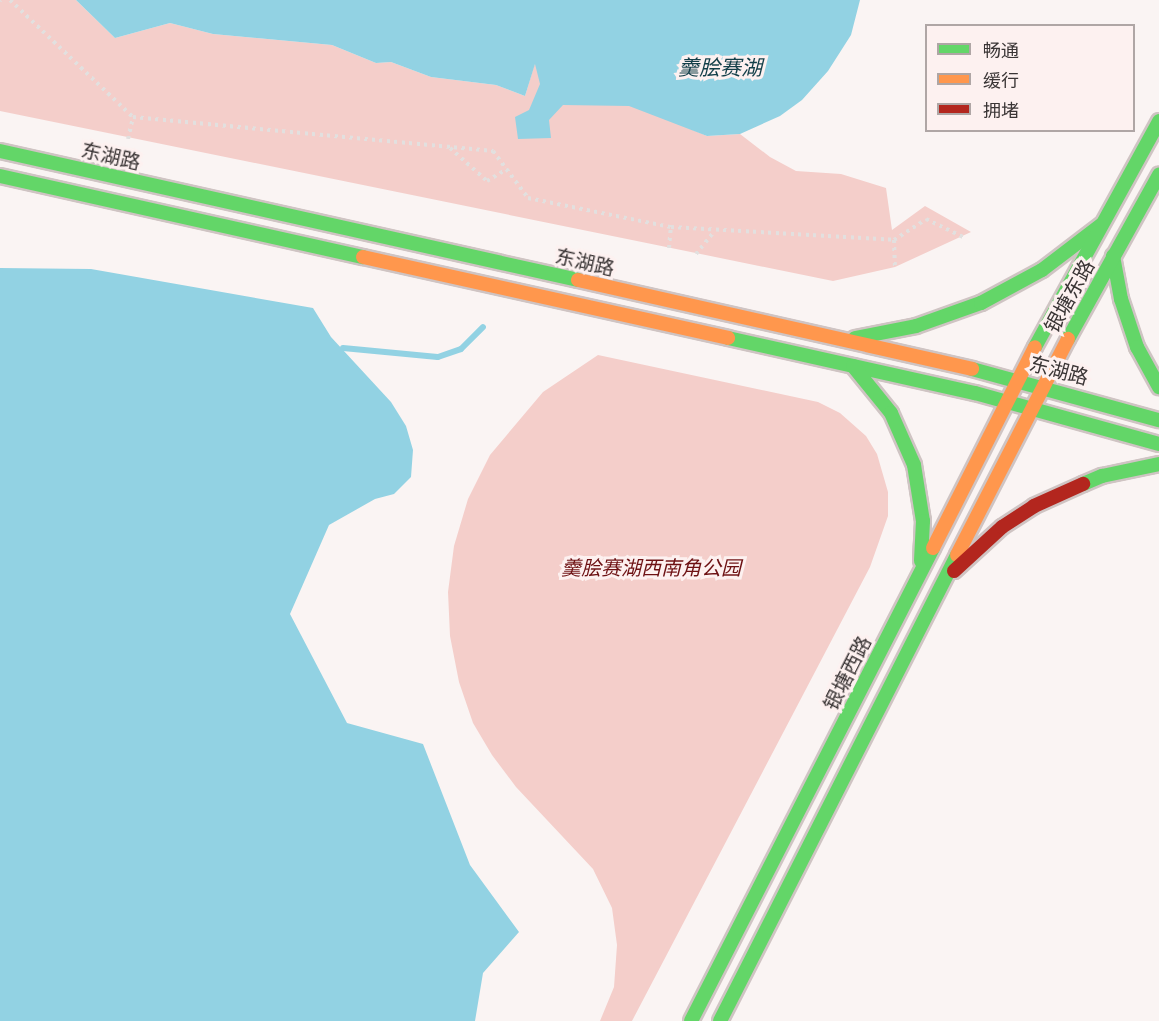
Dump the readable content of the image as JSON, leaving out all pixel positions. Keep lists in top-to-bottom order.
{
  "streets": {
    "main road": ["东湖路", "银塘东路", "银塘西路"]
  },
  "crossings": [
    ["东湖路", "银塘东路"],
    ["东湖路", "银塘西路"],
    ["银塘东路", "银塘西路"]
  ],
  "water": ["羹脍赛湖"],
  "parks": ["羹脍赛湖西南角公园"],
  "legend": ["畅通", "缓行", "拥堵"]
}
